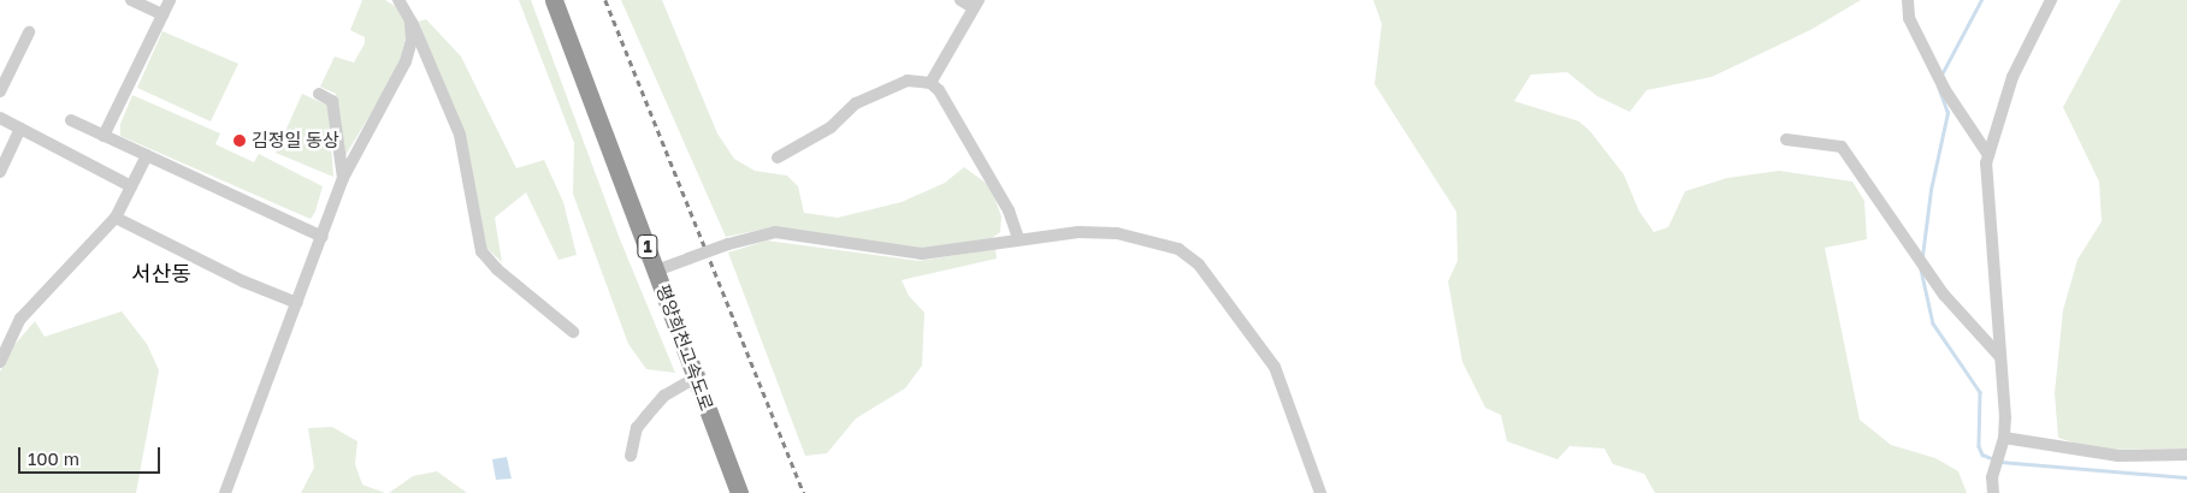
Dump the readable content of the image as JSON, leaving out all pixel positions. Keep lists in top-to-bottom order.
{
  "streets": {
    "highway": ["1", "평양희천고속도로"]
  },
  "districts": ["서산동"],
  "places": ["김정일 동상"],
  "scale_bar": "100 m"
}
